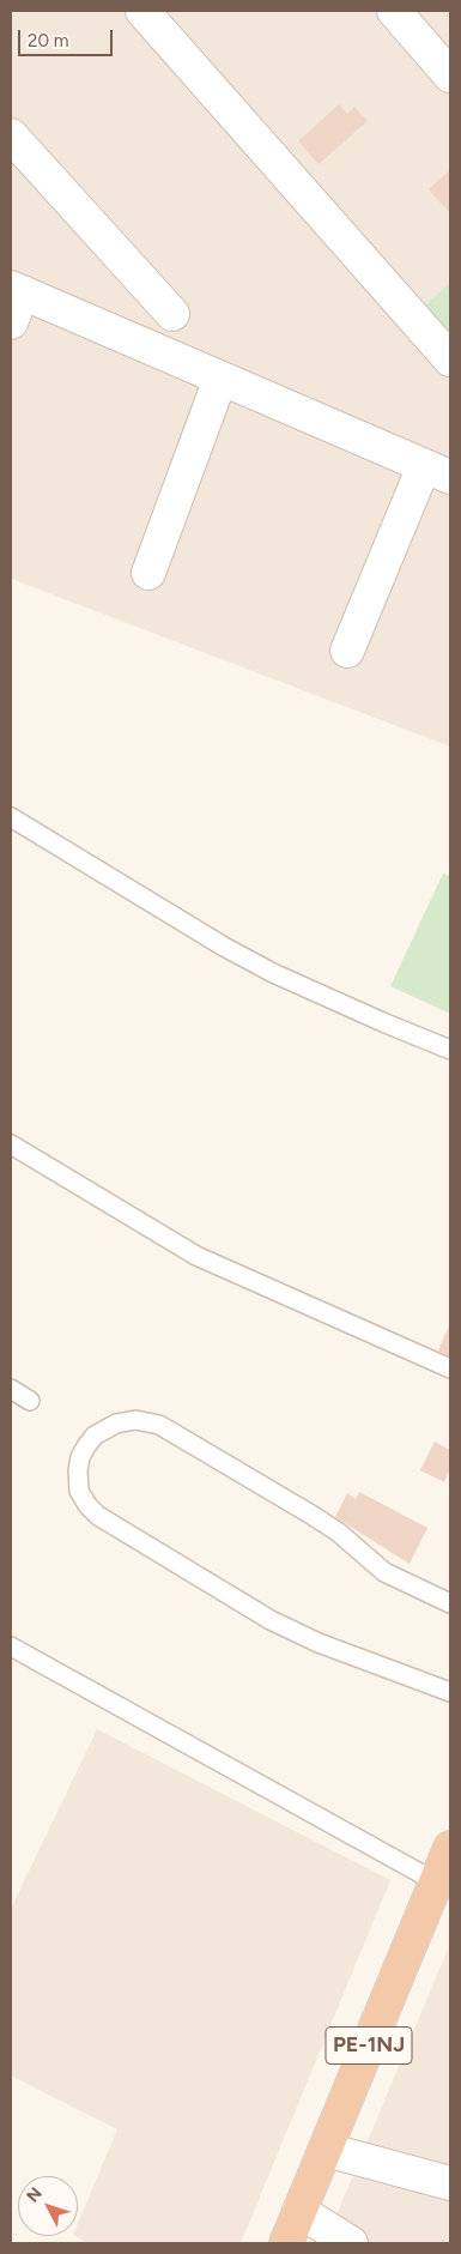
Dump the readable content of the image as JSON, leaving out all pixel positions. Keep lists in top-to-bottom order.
{
  "streets": {
    "highway": ["PE-1NJ"]
  },
  "scale_bar": "20 m",
  "north": "top left"
}
